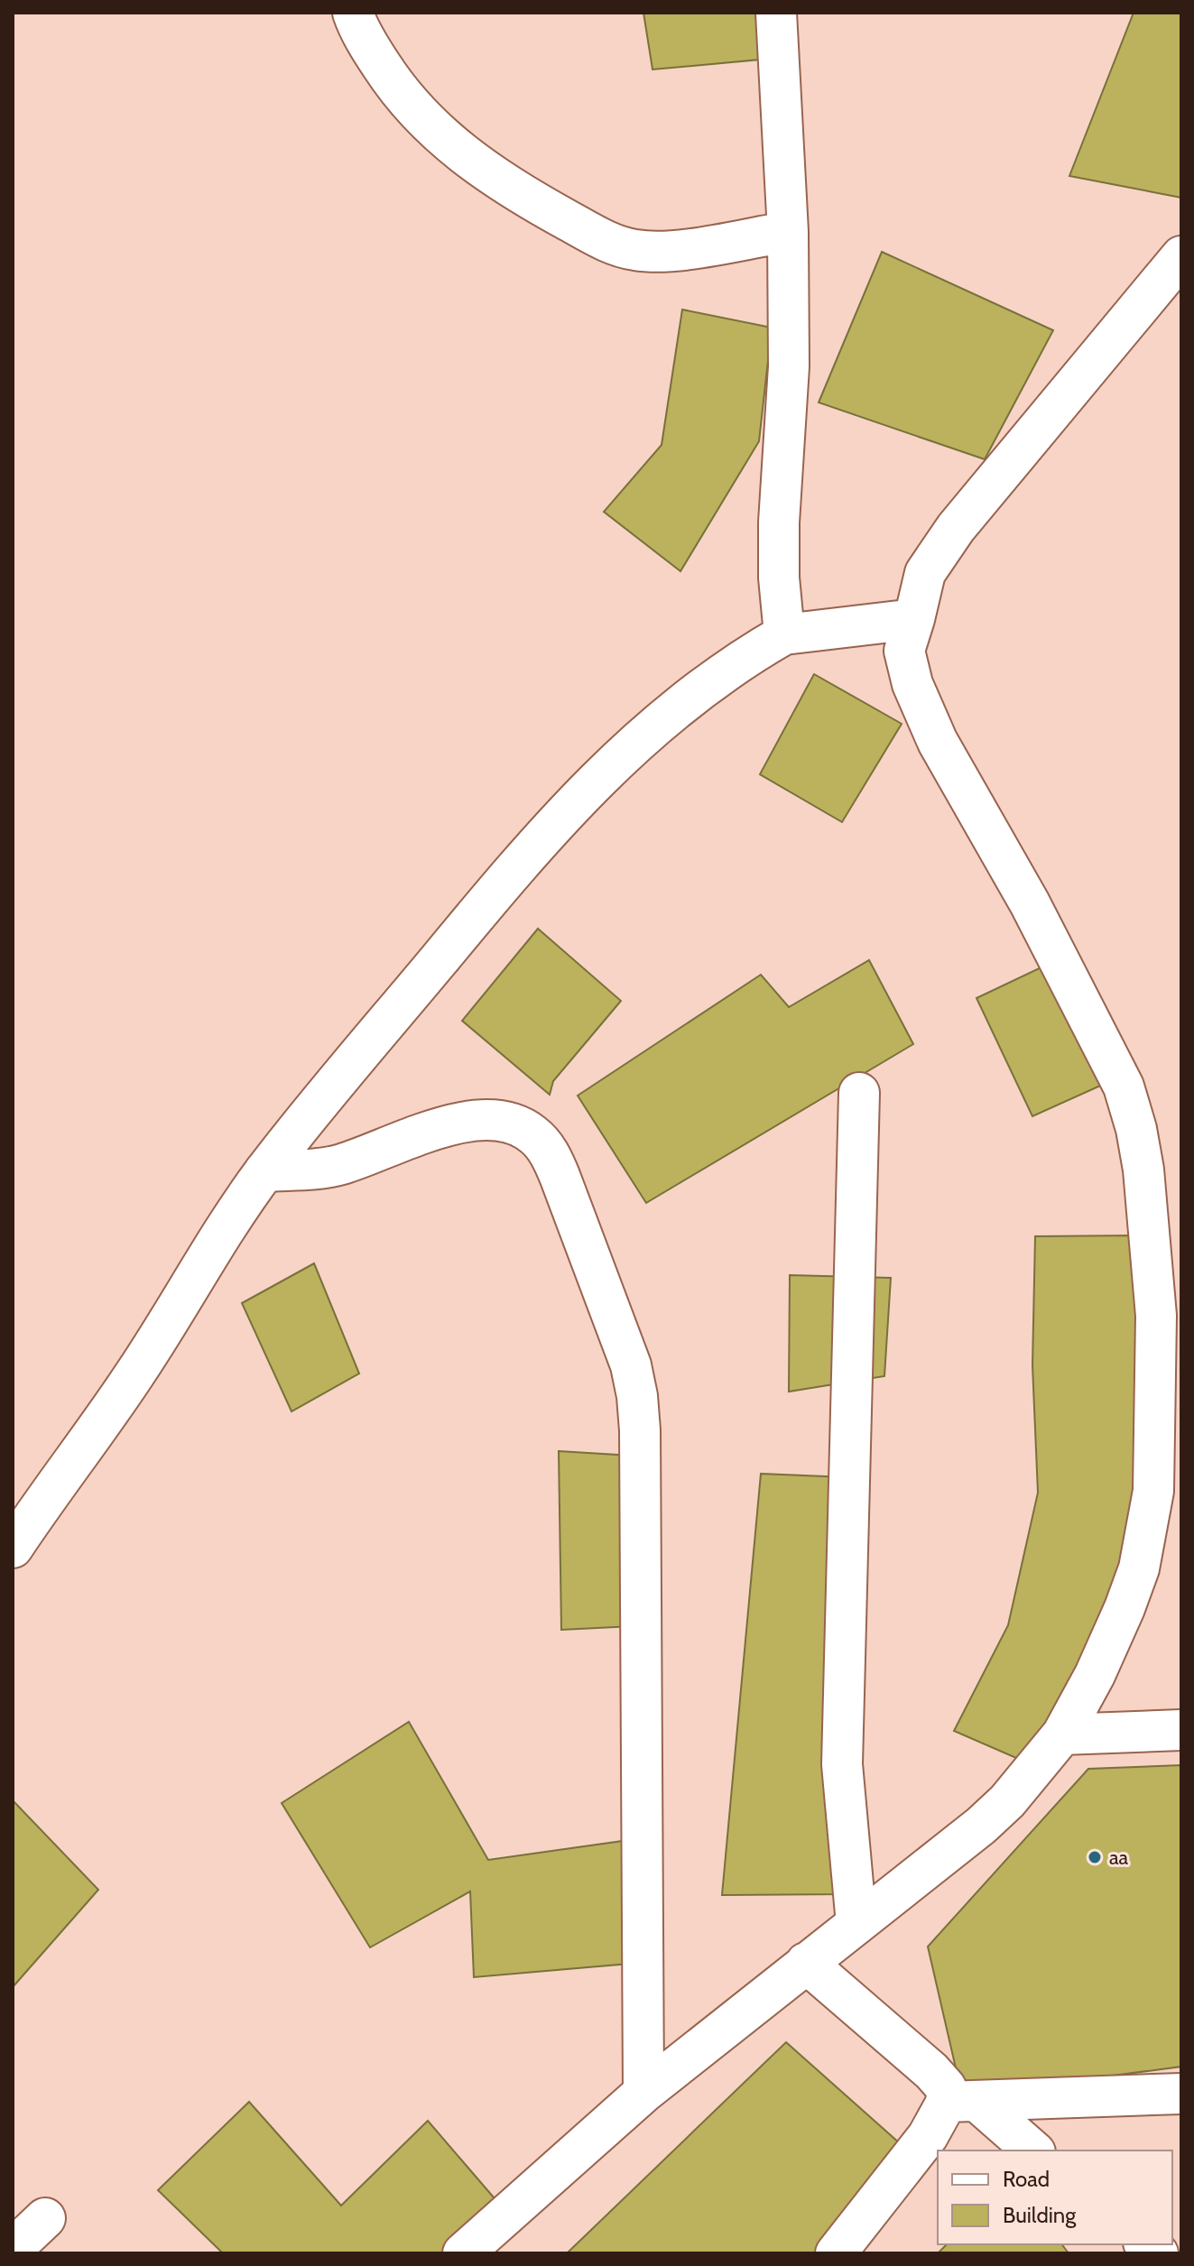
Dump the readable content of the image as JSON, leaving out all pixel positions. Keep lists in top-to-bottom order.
{
  "places": ["aa"],
  "legend": ["Road", "Building"]
}
